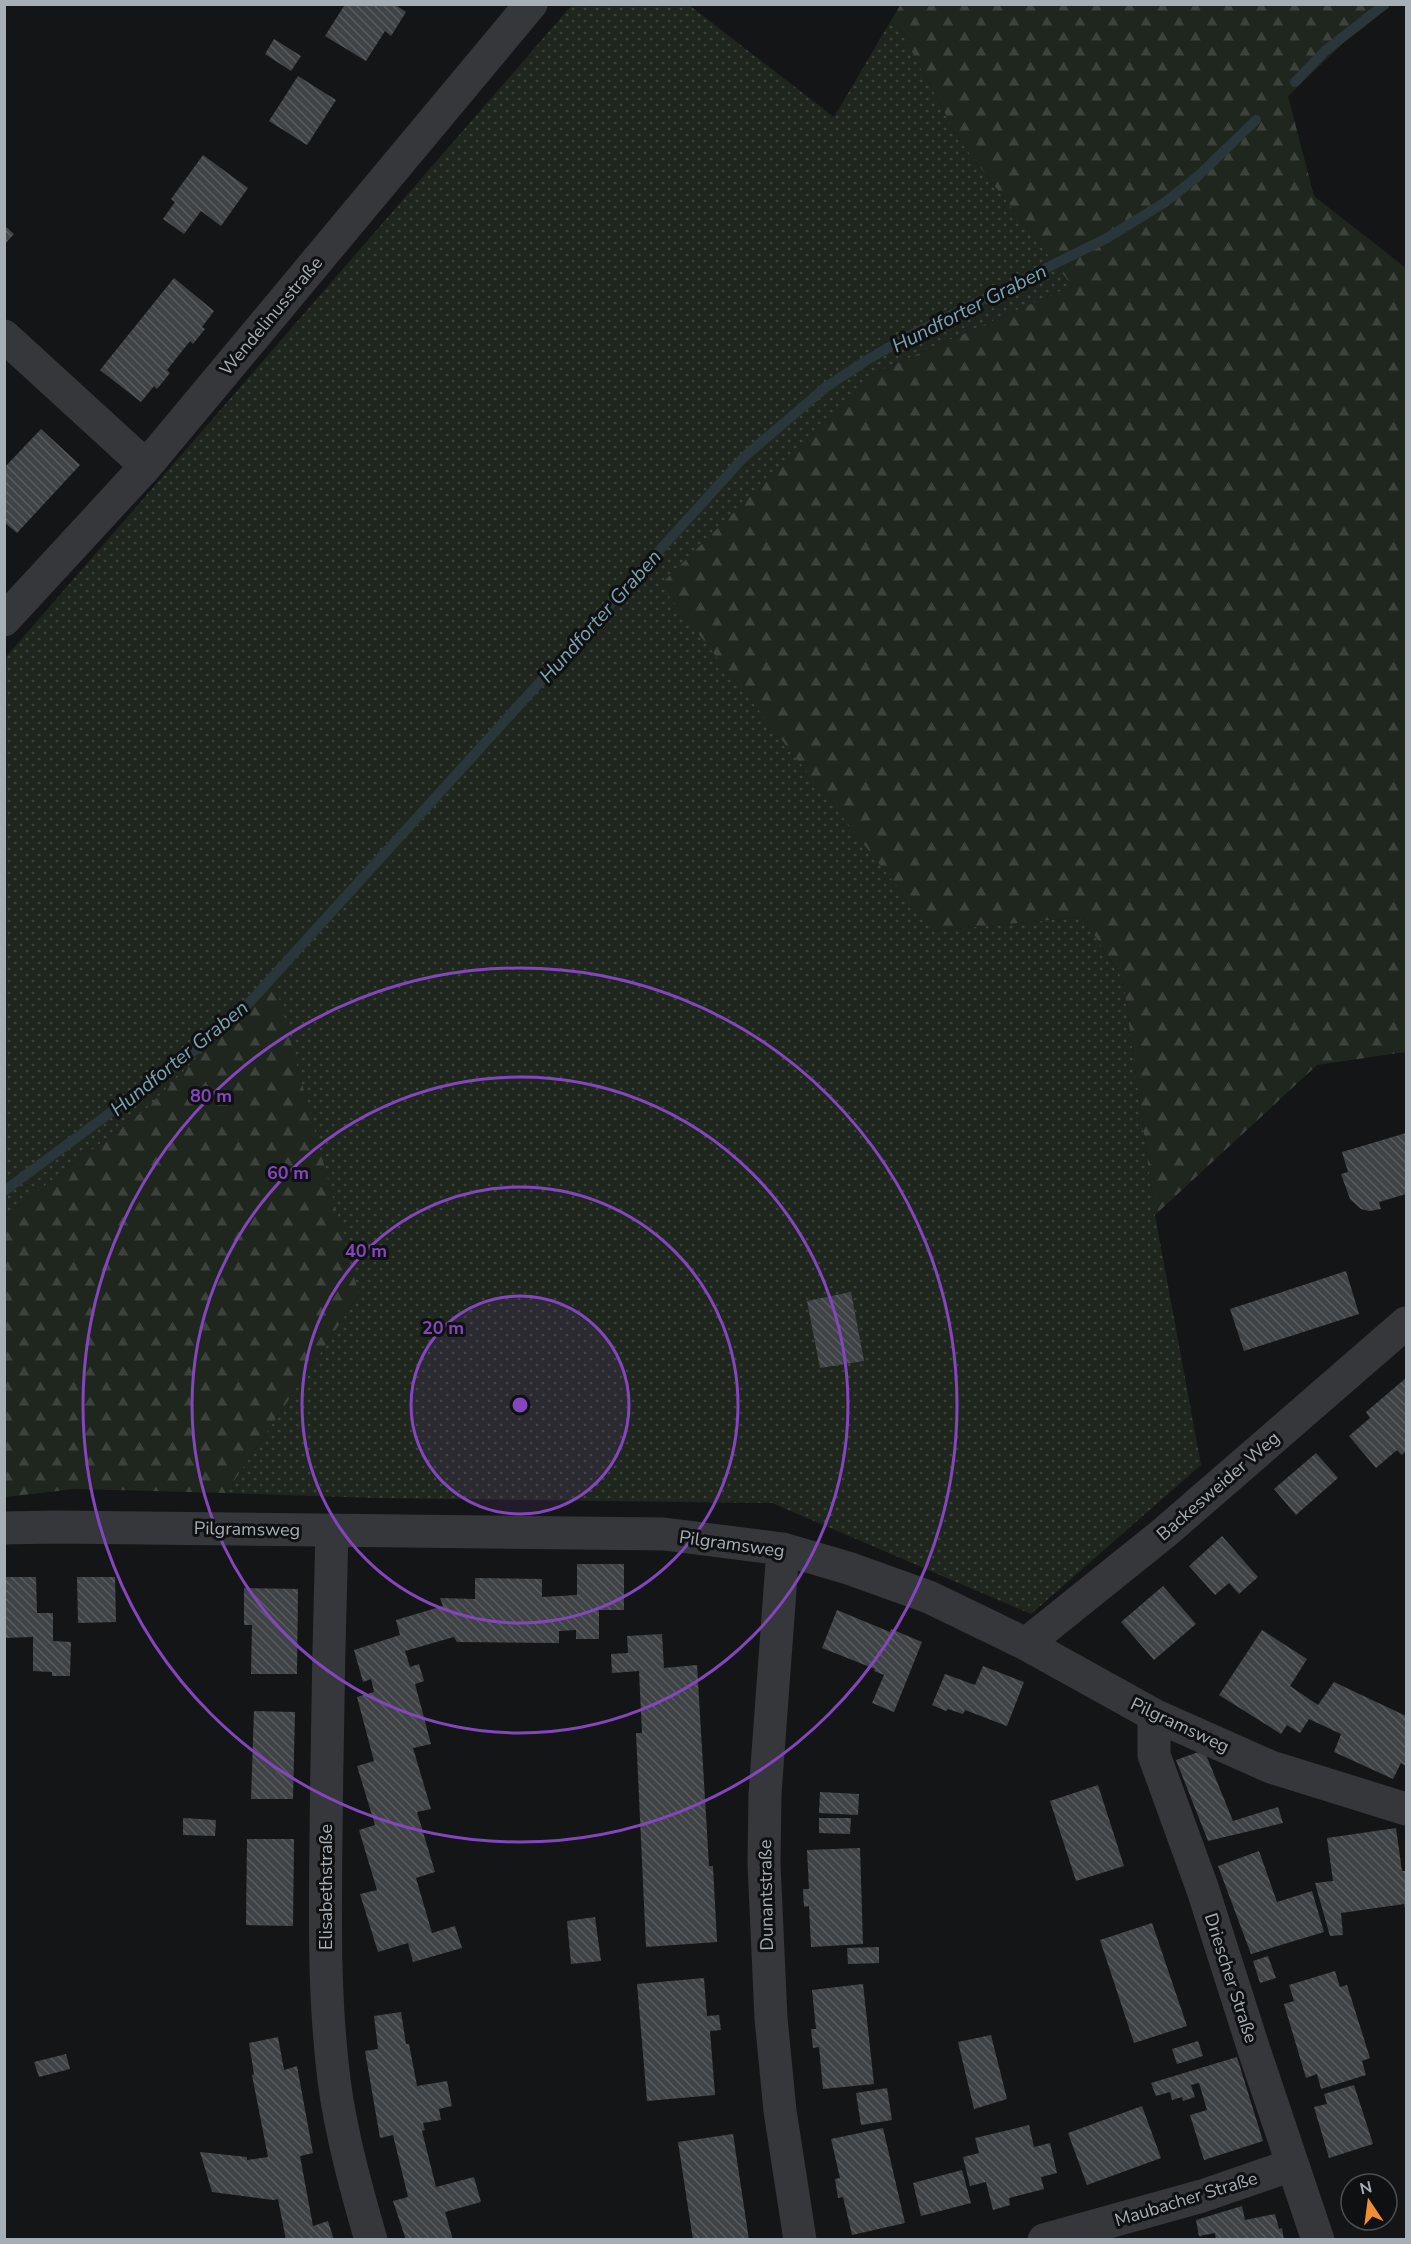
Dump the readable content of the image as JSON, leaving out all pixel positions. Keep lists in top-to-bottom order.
{
  "streets": {
    "street": [
      "Wendelinusstraße",
      "Backesweider Weg",
      "Pilgramsweg",
      "Elisabethstraße",
      "Dunantstraße",
      "Driescher Straße",
      "Maubacher Straße"
    ]
  },
  "crossings": [
    ["Backesweider Weg", "Pilgramsweg"],
    ["Pilgramsweg", "Elisabethstraße"],
    ["Pilgramsweg", "Dunantstraße"],
    ["Pilgramsweg", "Driescher Straße"],
    ["Driescher Straße", "Maubacher Straße"]
  ],
  "water": ["Hundforter Graben"],
  "north": "top",
  "rings": [
    "80 m",
    "60 m",
    "40 m",
    "20 m"
  ]
}
